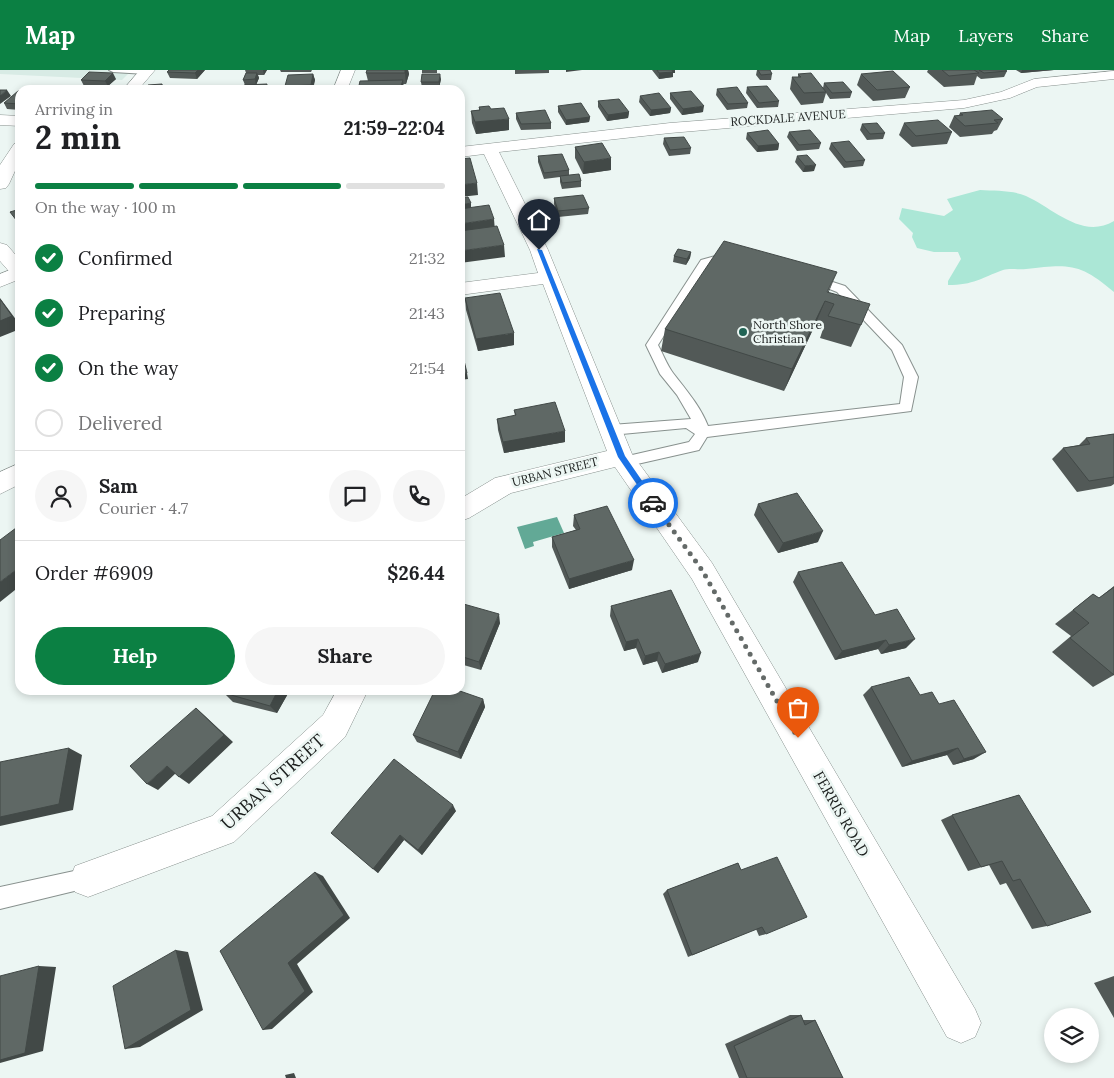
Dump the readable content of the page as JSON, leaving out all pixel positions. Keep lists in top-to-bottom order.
{
  "streets": {
    "street": ["ROCKDALE AVENUE", "URBAN STREET", "FERRIS ROAD"]
  },
  "crossings": [
    ["URBAN STREET", "FERRIS ROAD"]
  ],
  "places": ["North Shore Christian"],
  "page": {
    "header": "Map",
    "nav": ["Map", "Layers", "Share"],
    "heading": ["2 min", "Arriving in", "21:59–22:04"],
    "panel": [
      "Sam",
      "Courier · 4.7",
      "Order #6909",
      "$26.44"
    ],
    "bar": "On the way · 100 m",
    "list": [
      ["Confirmed", "21:32"],
      ["Preparing", "21:43"],
      ["On the way", "21:54"],
      "Delivered"
    ],
    "buttons": ["Help", "Share"]
  }
}
